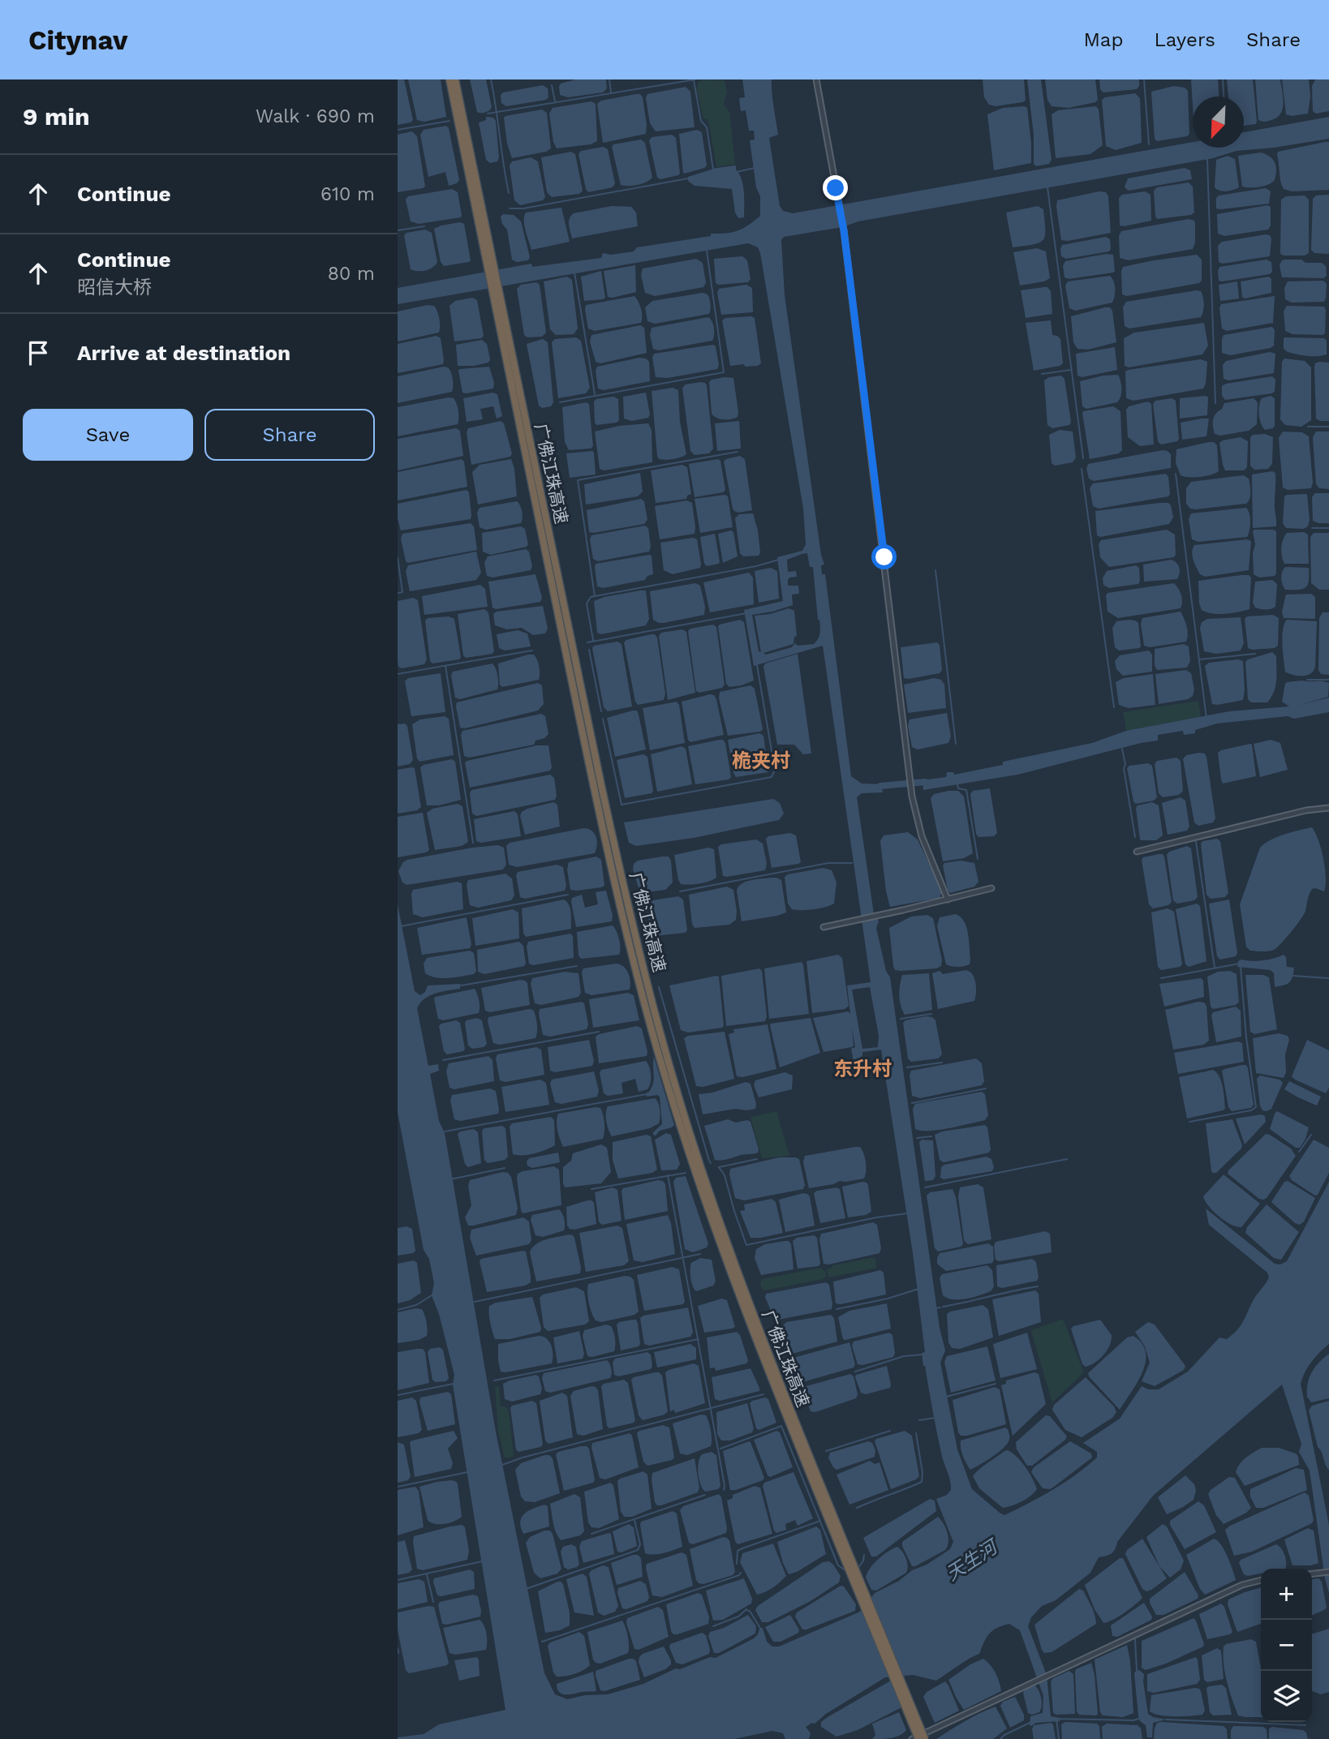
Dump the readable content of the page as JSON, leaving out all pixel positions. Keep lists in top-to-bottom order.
{
  "streets": {
    "highway": ["广佛江珠高速"]
  },
  "districts": ["桅夹村", "东升村"],
  "water": ["天生河"],
  "north": "bottom left",
  "page": {
    "header": "Citynav",
    "nav": ["Map", "Layers", "Share"],
    "heading": ["9 min", "Walk · 690 m"],
    "list": [
      ["Continue", "610 m"],
      ["Continue", "昭信大桥", "80 m"],
      "Arrive at destination"
    ],
    "buttons": ["Save", "Share"],
    "map_buttons": ["+", "−"]
  }
}
